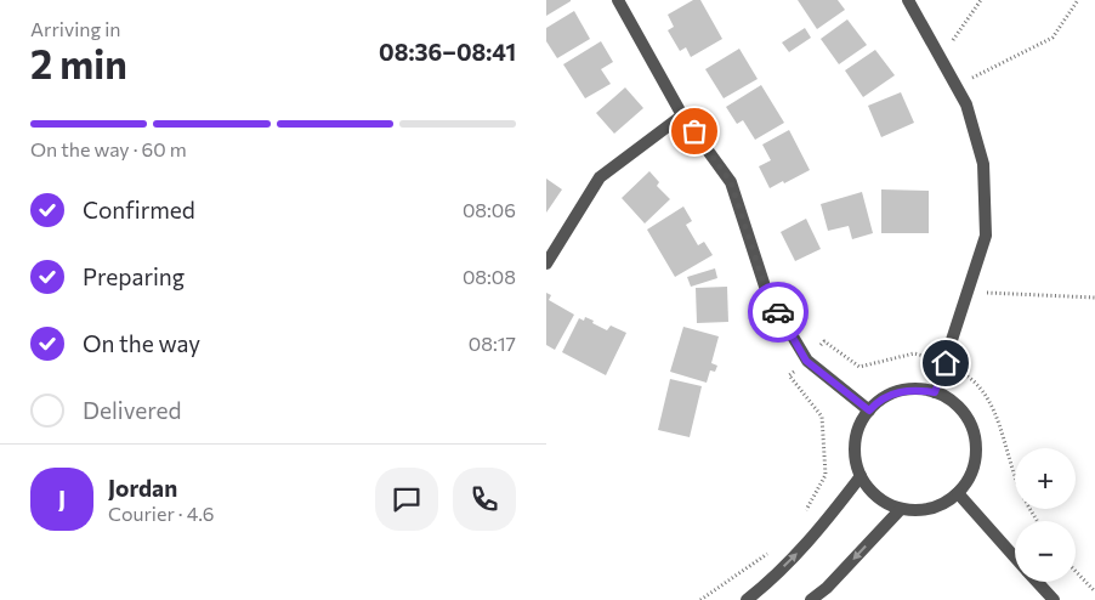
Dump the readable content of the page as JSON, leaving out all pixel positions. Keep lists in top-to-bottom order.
{
  "page": {
    "heading": ["2 min", "Arriving in", "08:36–08:41"],
    "panel": ["Jordan", "Courier · 4.6"],
    "bar": "On the way · 60 m",
    "list": [
      ["Confirmed", "08:06"],
      ["Preparing", "08:08"],
      ["On the way", "08:17"],
      "Delivered"
    ],
    "map_buttons": ["+", "−"],
    "round": "J"
  }
}
